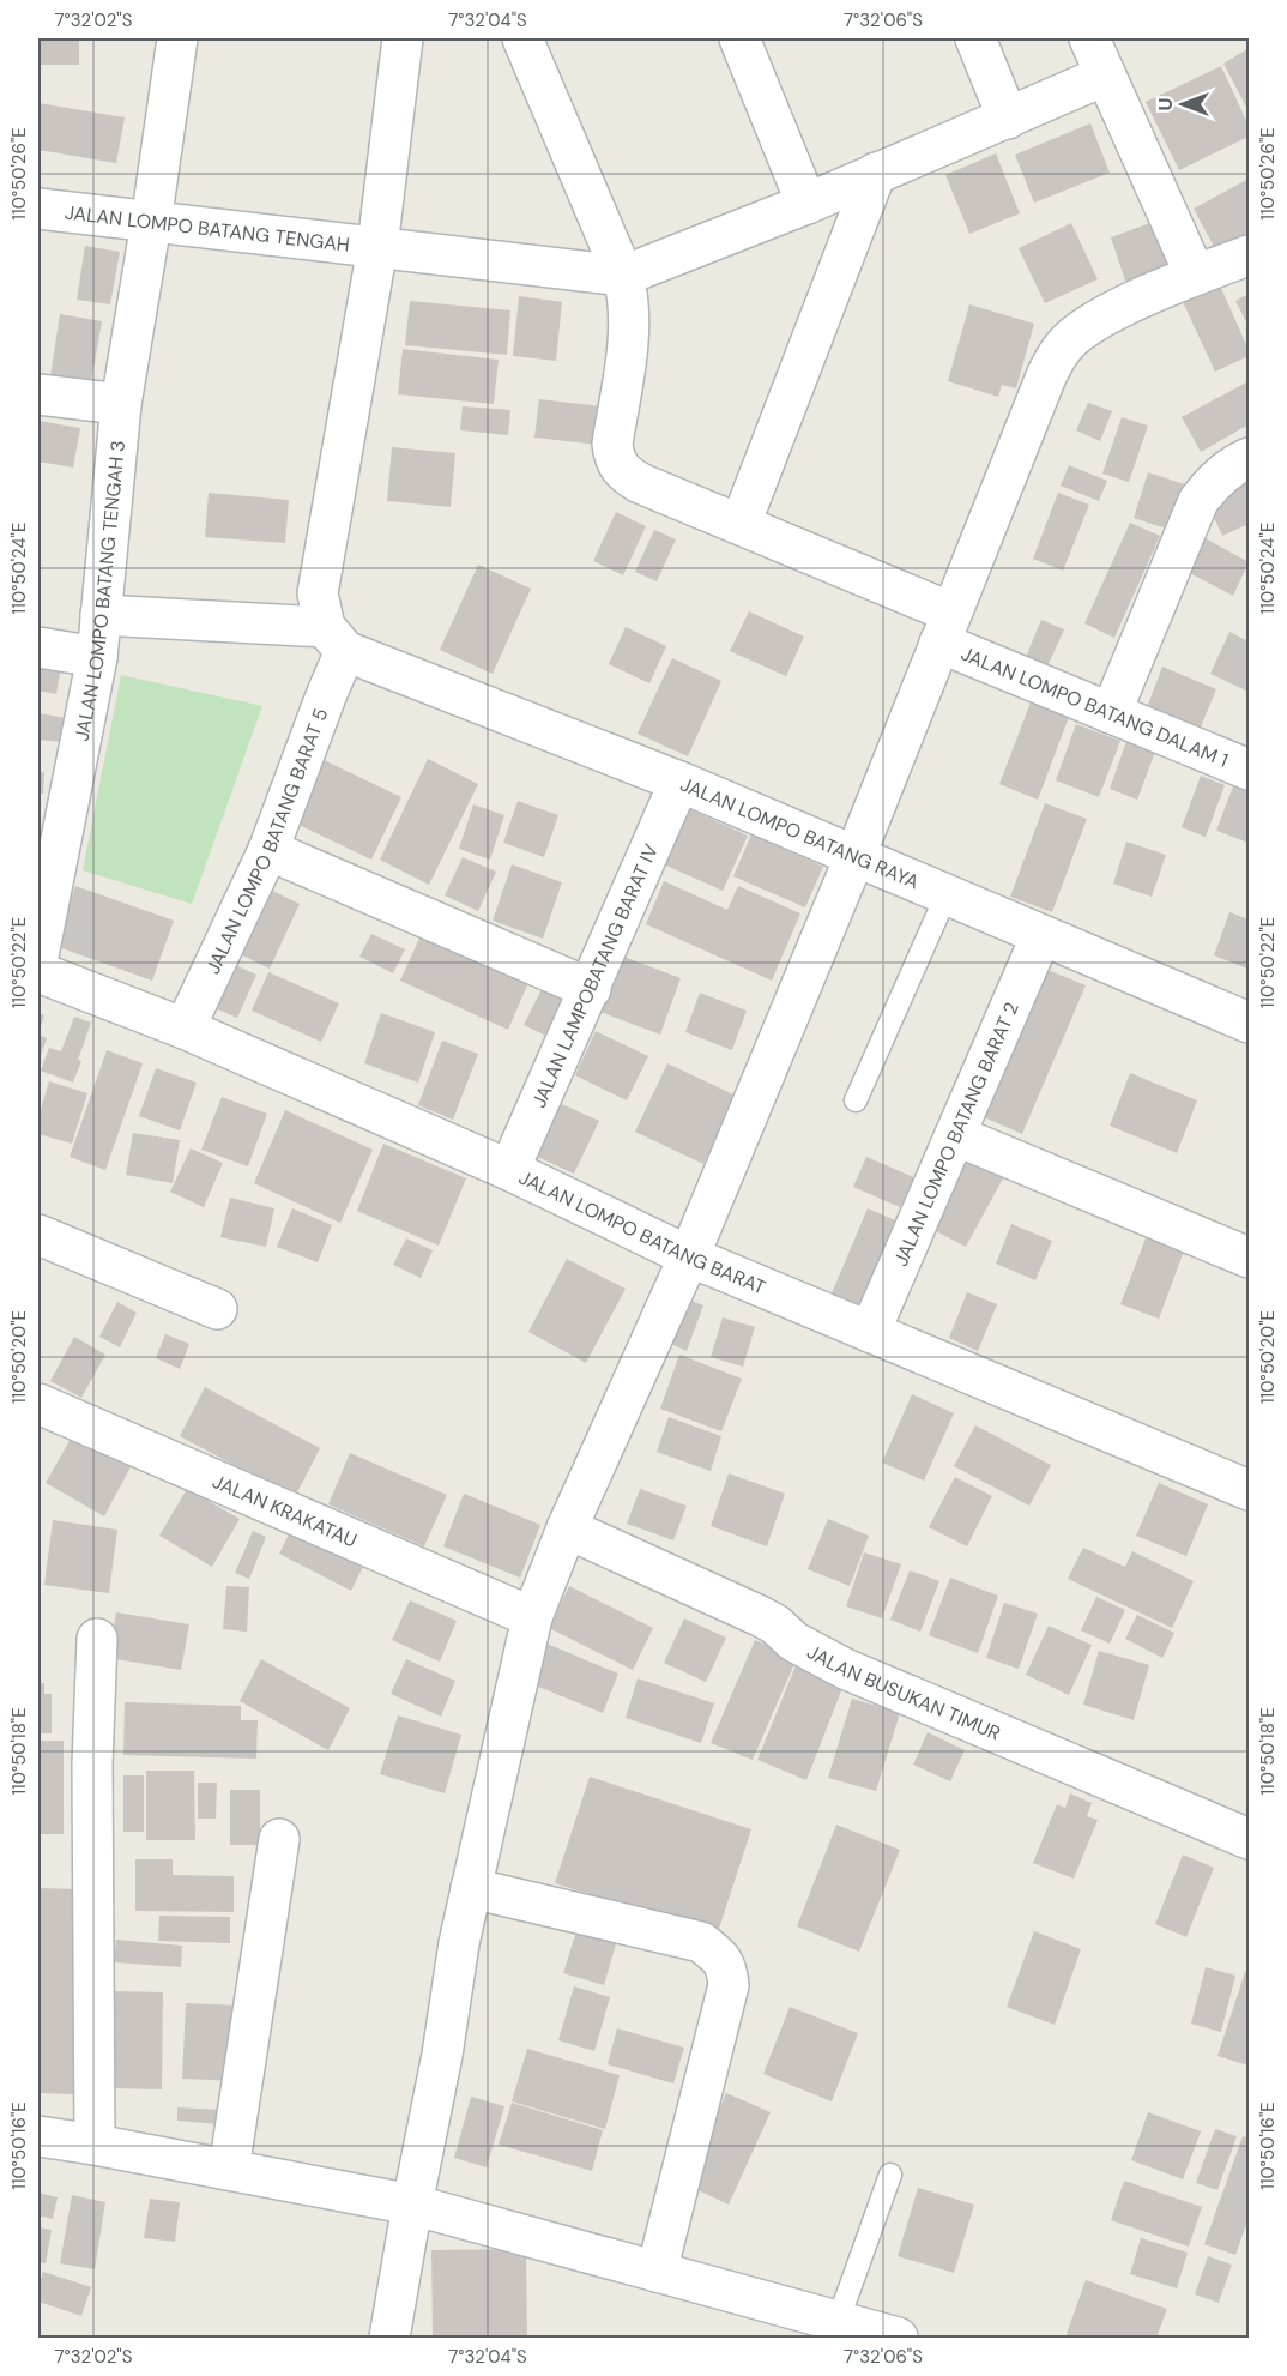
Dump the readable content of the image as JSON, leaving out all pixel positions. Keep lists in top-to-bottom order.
{
  "streets": {
    "street": [
      "JALAN LOMPO BATANG TENGAH",
      "JALAN LOMPO BATANG TENGAH 3",
      "JALAN LOMPO BATANG DALAM 1",
      "JALAN LOMPO BATANG RAYA",
      "JALAN LOMPO BATANG BARAT 5",
      "JALAN LAMPOBATANG BARAT IV",
      "JALAN LOMPO BATANG BARAT 2",
      "JALAN LOMPO BATANG BARAT",
      "JALAN KRAKATAU",
      "JALAN BUSUKAN TIMUR"
    ]
  },
  "crossings": [
    ["JALAN LOMPO BATANG TENGAH", "JALAN LOMPO BATANG TENGAH 3"],
    ["JALAN LOMPO BATANG TENGAH", "JALAN LOMPO BATANG DALAM 1"],
    ["JALAN LOMPO BATANG TENGAH 3", "JALAN LOMPO BATANG RAYA"],
    ["JALAN LOMPO BATANG RAYA", "JALAN LOMPO BATANG BARAT 5"],
    ["JALAN LOMPO BATANG RAYA", "JALAN LAMPOBATANG BARAT IV"],
    ["JALAN LOMPO BATANG RAYA", "JALAN LOMPO BATANG BARAT 2"],
    ["JALAN LOMPO BATANG BARAT 5", "JALAN LOMPO BATANG BARAT"],
    ["JALAN LAMPOBATANG BARAT IV", "JALAN LOMPO BATANG BARAT"],
    ["JALAN LOMPO BATANG BARAT 2", "JALAN LOMPO BATANG BARAT"]
  ],
  "north": "left",
  "coordinates": [
    "7°32'02\"S",
    "7°32'04\"S",
    "7°32'06\"S",
    "110°50'26\"E",
    "110°50'24\"E",
    "110°50'22\"E",
    "110°50'20\"E",
    "110°50'18\"E",
    "110°50'16\"E"
  ]
}
